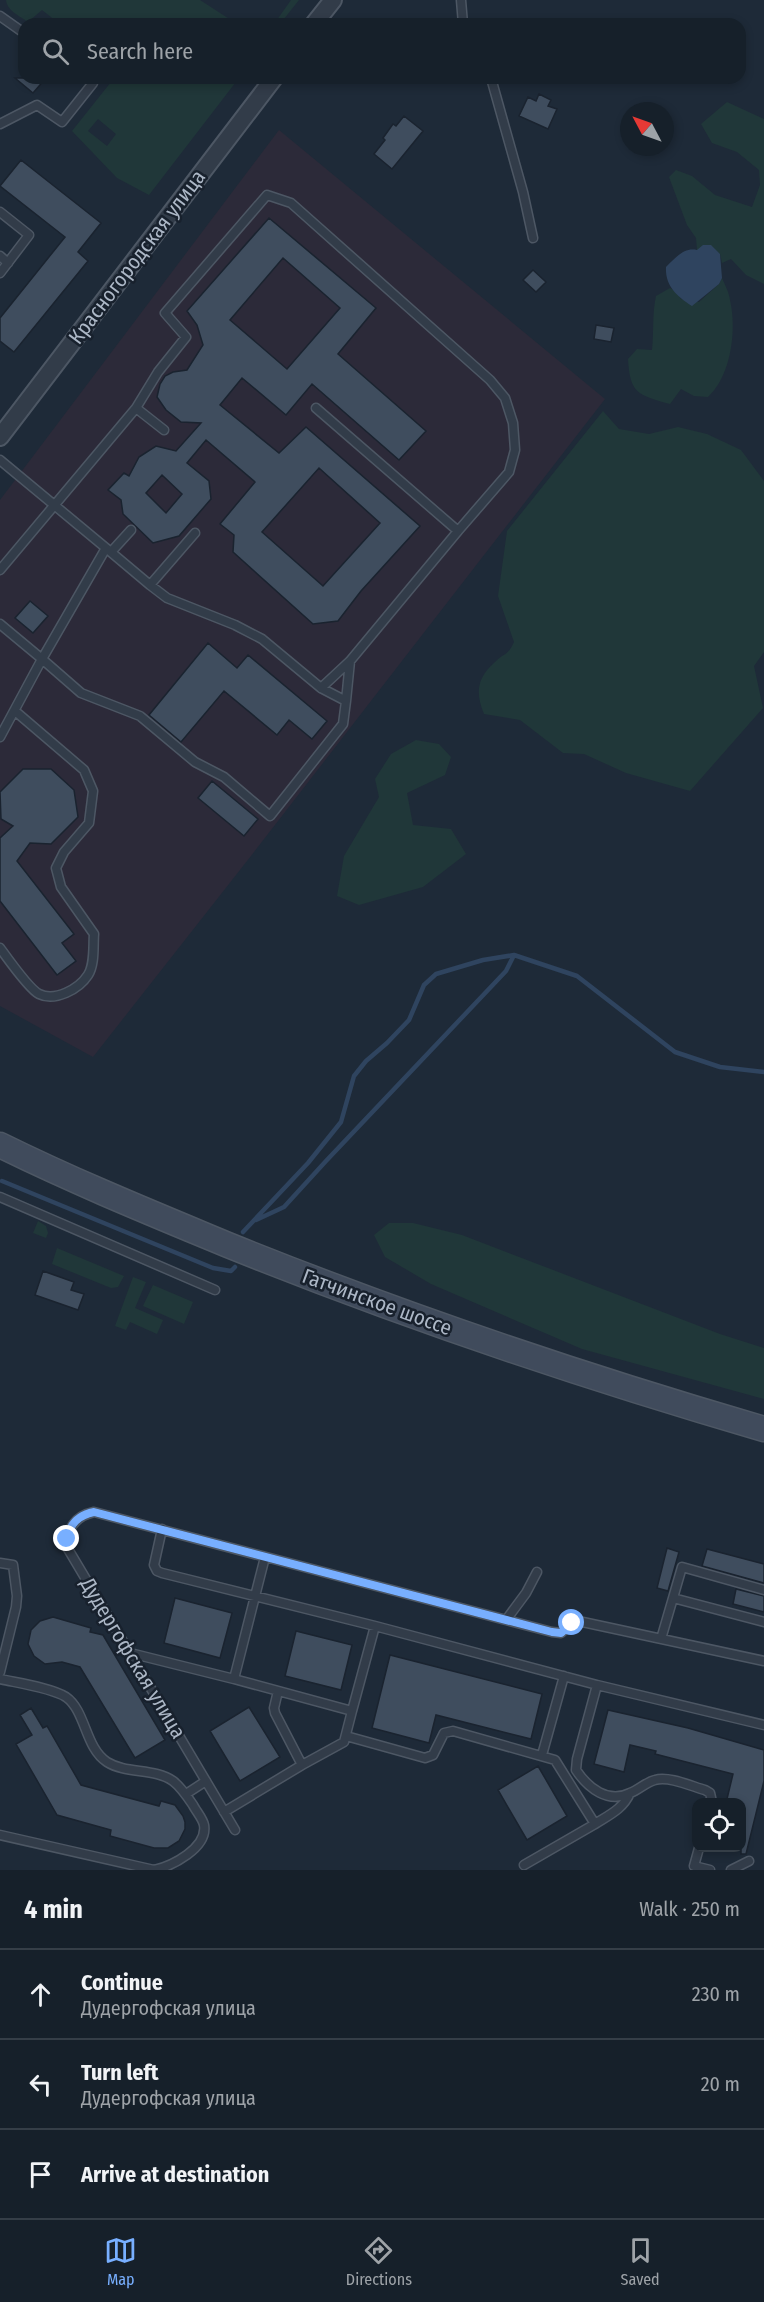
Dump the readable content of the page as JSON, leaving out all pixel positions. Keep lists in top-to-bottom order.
{
  "streets": {
    "main road": ["Гатчинское шоссе"],
    "street": ["Красногородская улица"],
    "lane": ["Дудергофская улица"]
  },
  "north": "top left",
  "page": {
    "search": "Search here",
    "heading": ["4 min", "Walk · 250 m"],
    "list": [
      ["Continue", "Дудергофская улица", "230 m"],
      ["Turn left", "Дудергофская улица", "20 m"],
      "Arrive at destination"
    ],
    "nav": ["Map", "Directions", "Saved"]
  }
}
